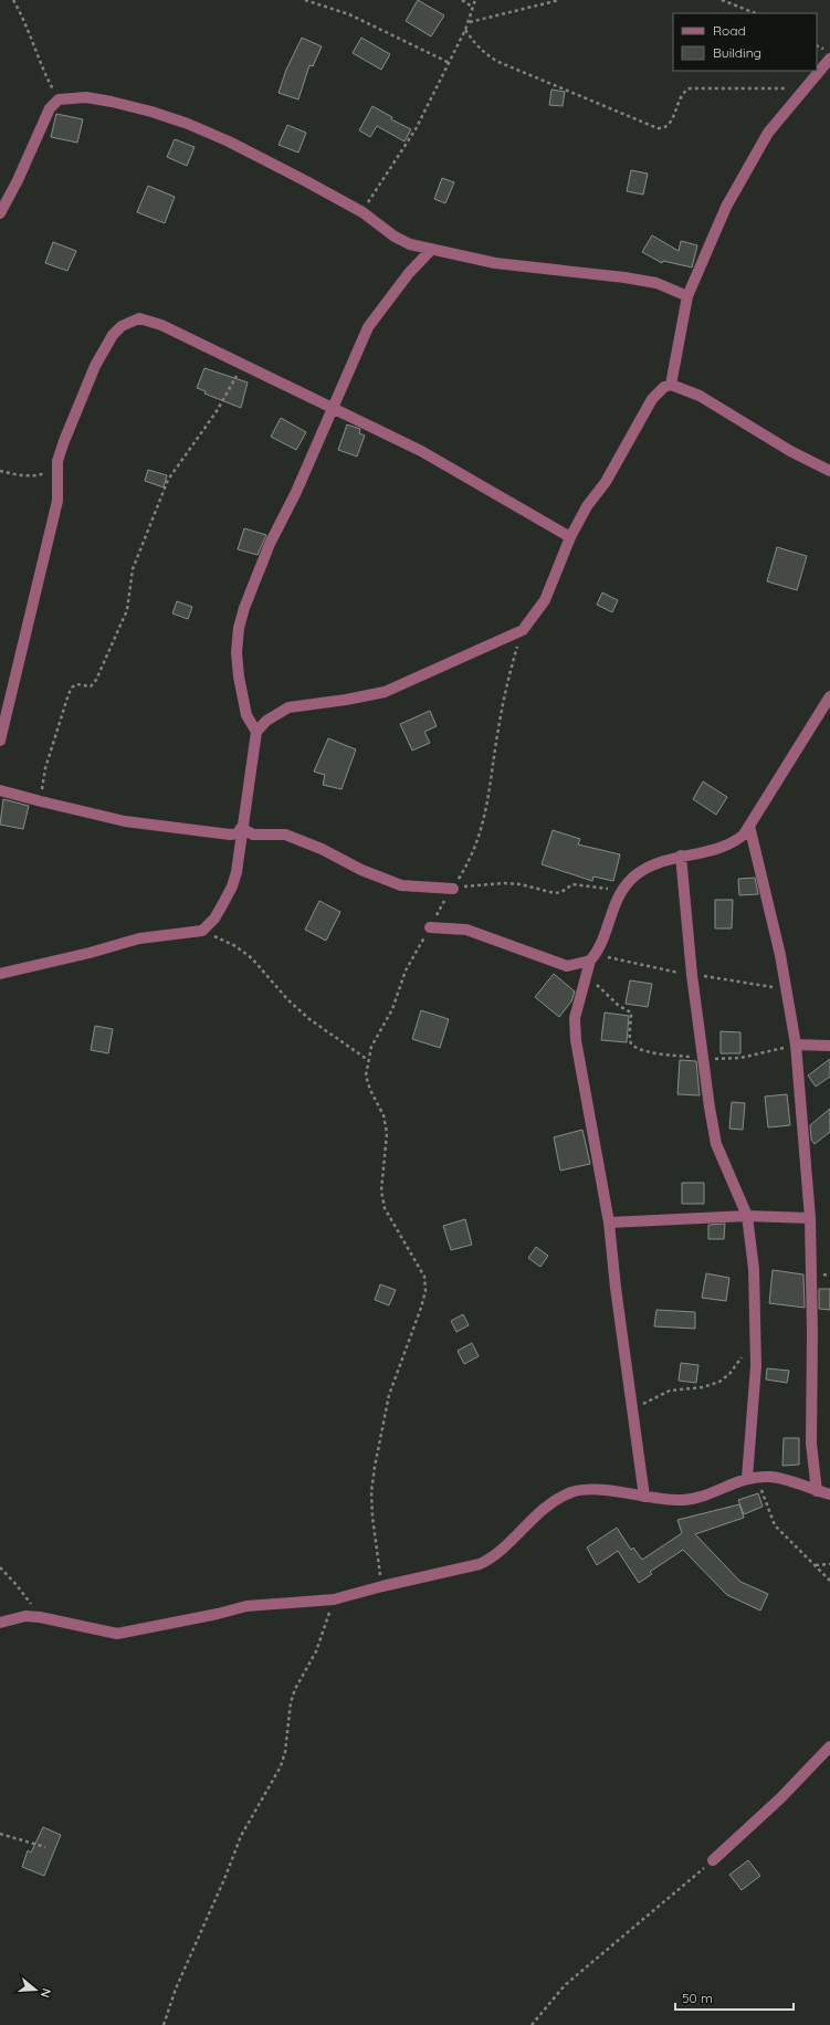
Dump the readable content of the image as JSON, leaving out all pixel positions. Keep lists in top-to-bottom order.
{
  "legend": ["Road", "Building"],
  "scale_bar": "50 m",
  "north": "right"
}
